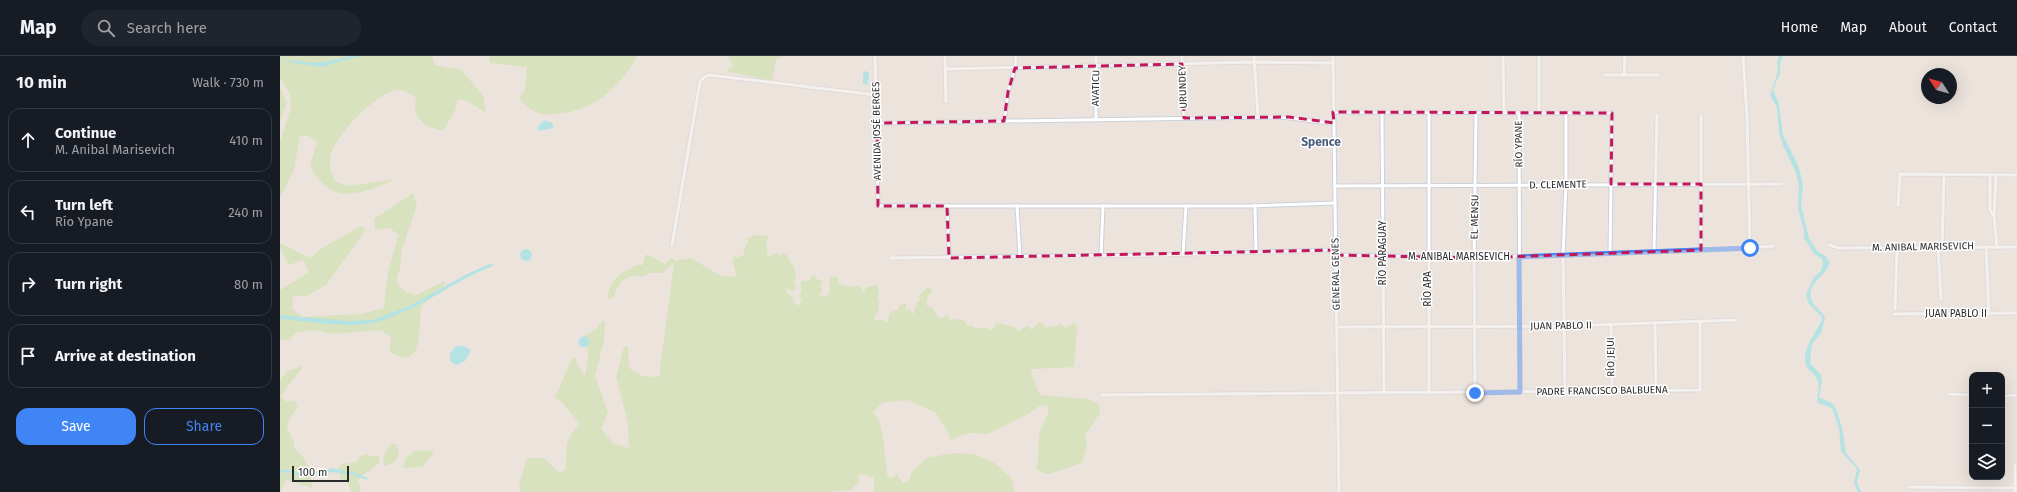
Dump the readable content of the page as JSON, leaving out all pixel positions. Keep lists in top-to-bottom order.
{
  "streets": {
    "street": [
      "URUNDEY",
      "AVATICU",
      "AVENIDA JOSÉ BERGES",
      "RÍO YPANE",
      "D. CLEMENTE",
      "EL MENSU",
      "M. ANIBAL MARISEVICH",
      "RÍO PARAGUAY",
      "GENERAL GENES",
      "RÍO APA",
      "JUAN PABLO II",
      "RÍO JEJUI",
      "PADRE FRANCISCO BALBUENA"
    ]
  },
  "crossings": [
    ["RÍO YPANE", "D. CLEMENTE"],
    ["RÍO YPANE", "M. ANIBAL MARISEVICH"],
    ["RÍO YPANE", "JUAN PABLO II"],
    ["RÍO YPANE", "PADRE FRANCISCO BALBUENA"],
    ["D. CLEMENTE", "EL MENSU"],
    ["D. CLEMENTE", "RÍO PARAGUAY"],
    ["D. CLEMENTE", "GENERAL GENES"],
    ["D. CLEMENTE", "RÍO APA"],
    ["EL MENSU", "M. ANIBAL MARISEVICH"],
    ["EL MENSU", "JUAN PABLO II"],
    ["EL MENSU", "PADRE FRANCISCO BALBUENA"],
    ["M. ANIBAL MARISEVICH", "RÍO PARAGUAY"],
    ["M. ANIBAL MARISEVICH", "GENERAL GENES"],
    ["M. ANIBAL MARISEVICH", "RÍO APA"],
    ["RÍO PARAGUAY", "JUAN PABLO II"],
    ["RÍO PARAGUAY", "PADRE FRANCISCO BALBUENA"],
    ["GENERAL GENES", "JUAN PABLO II"],
    ["GENERAL GENES", "PADRE FRANCISCO BALBUENA"],
    ["RÍO APA", "JUAN PABLO II"],
    ["RÍO APA", "PADRE FRANCISCO BALBUENA"],
    ["JUAN PABLO II", "RÍO JEJUI"],
    ["JUAN PABLO II", "PADRE FRANCISCO BALBUENA"],
    ["RÍO JEJUI", "PADRE FRANCISCO BALBUENA"]
  ],
  "districts": ["Spence"],
  "scale_bar": "100 m",
  "north": "top left",
  "page": {
    "header": "Map",
    "search": "Search here",
    "nav": [
      "Home",
      "Map",
      "About",
      "Contact"
    ],
    "heading": ["10 min", "Walk · 730 m"],
    "list": [
      ["Continue", "M. Anibal Marisevich", "410 m"],
      ["Turn left", "Río Ypane", "240 m"],
      ["Turn right", "80 m"],
      "Arrive at destination"
    ],
    "map_buttons": ["+", "−"],
    "buttons": ["Save", "Share"],
    "scale": "100 m"
  }
}
